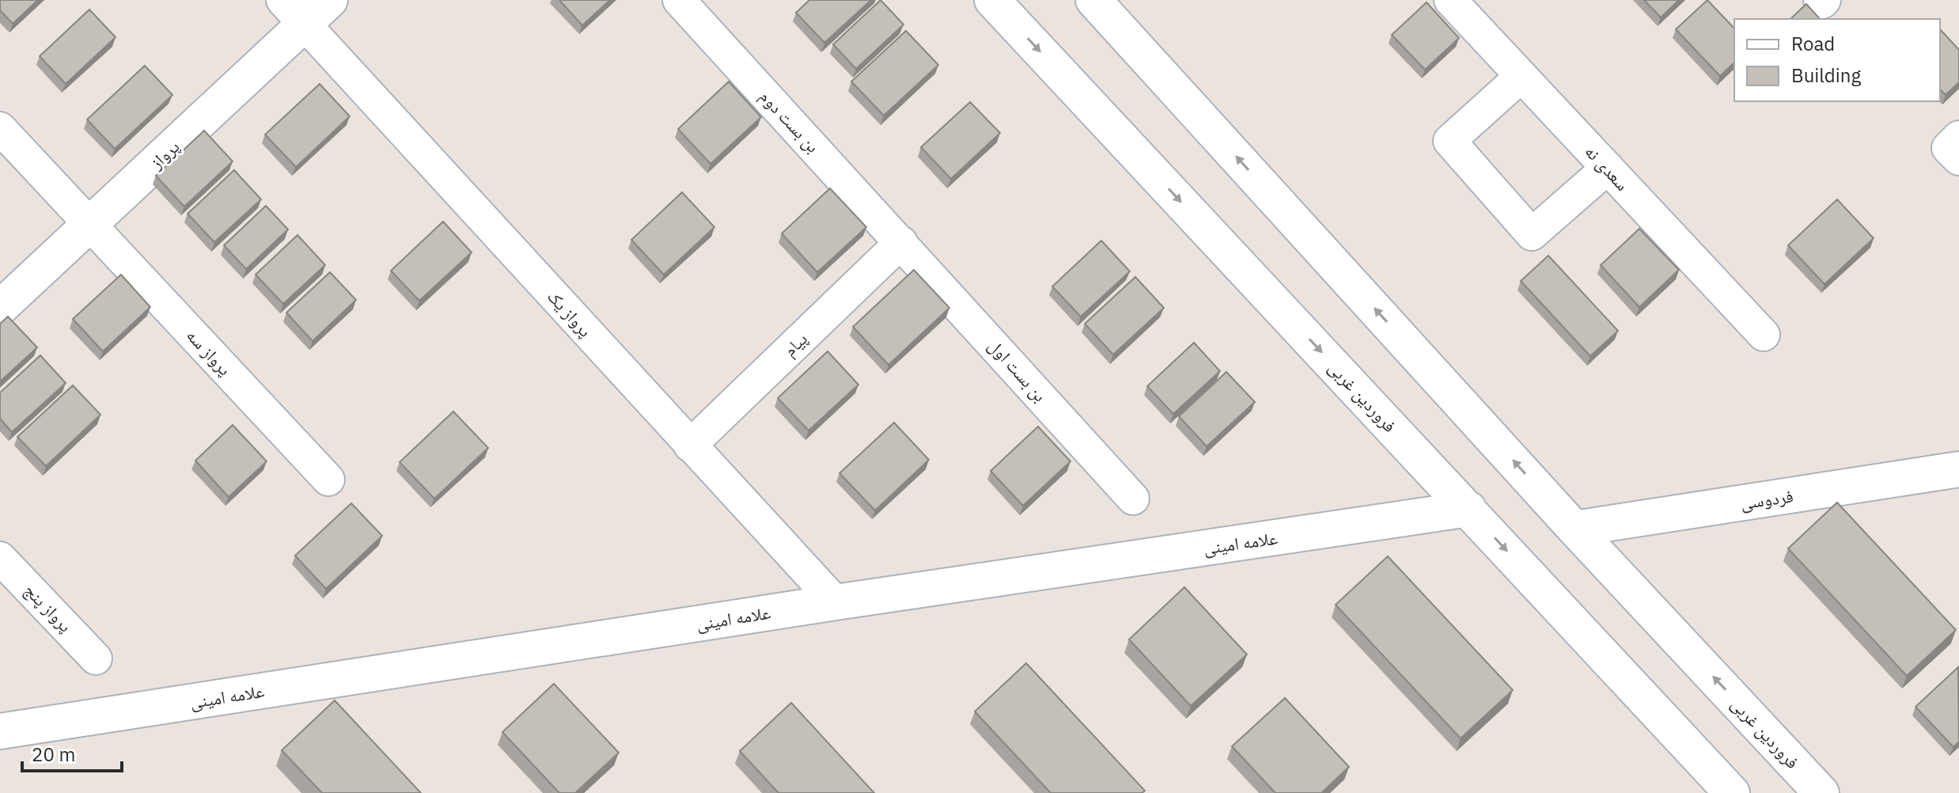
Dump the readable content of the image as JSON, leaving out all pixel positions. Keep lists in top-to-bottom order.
{
  "streets": {
    "street": [
      "بن بست دوم",
      "پرواز",
      "سعدی نه",
      "پرواز یک",
      "پیام",
      "پرواز سه",
      "بن بست اول",
      "فروردین غربی",
      "فردوسی",
      "علامه امینی",
      "پرواز پنج"
    ]
  },
  "crossings": [
    ["بن بست دوم", "پیام"],
    ["بن بست دوم", "بن بست اول"],
    ["پرواز", "پرواز یک"],
    ["پرواز", "پرواز سه"],
    ["پرواز یک", "پیام"],
    ["پرواز یک", "علامه امینی"],
    ["پیام", "بن بست اول"],
    ["فروردین غربی", "فردوسی"],
    ["فروردین غربی", "علامه امینی"]
  ],
  "legend": ["Road", "Building"],
  "scale_bar": "20 m"
}
